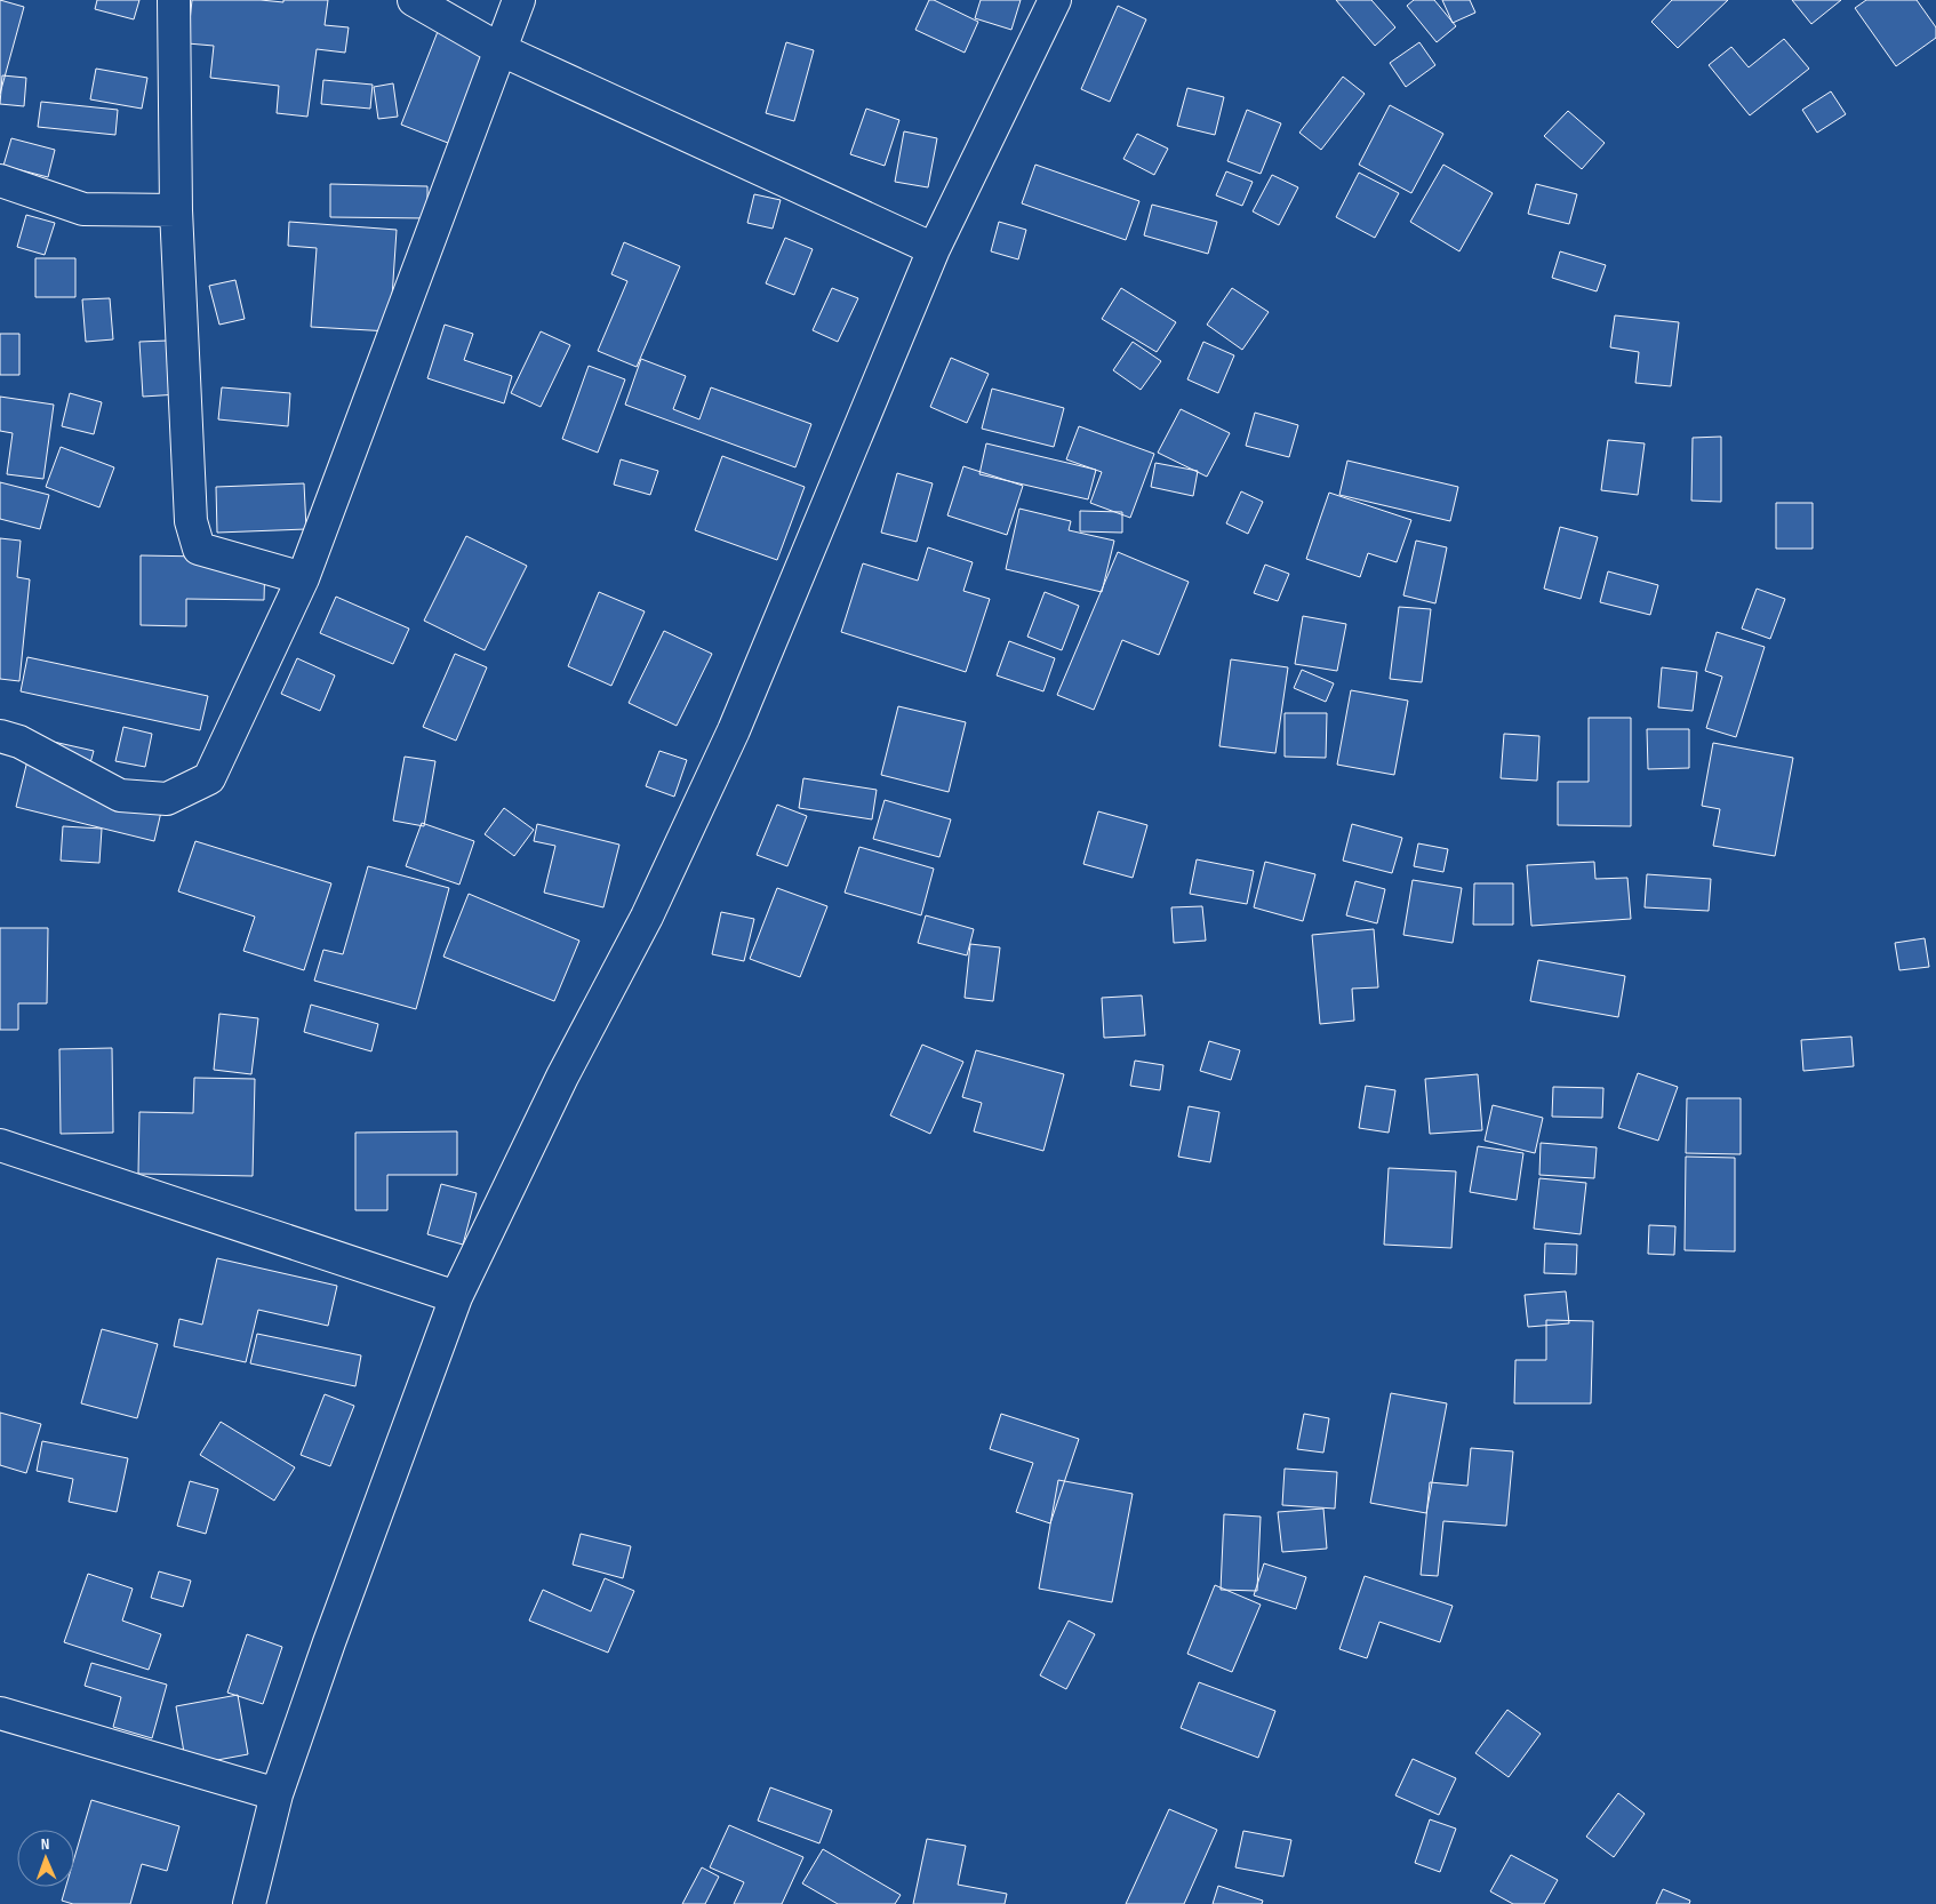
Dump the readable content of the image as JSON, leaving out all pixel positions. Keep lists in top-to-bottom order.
{
  "north": "top"
}
